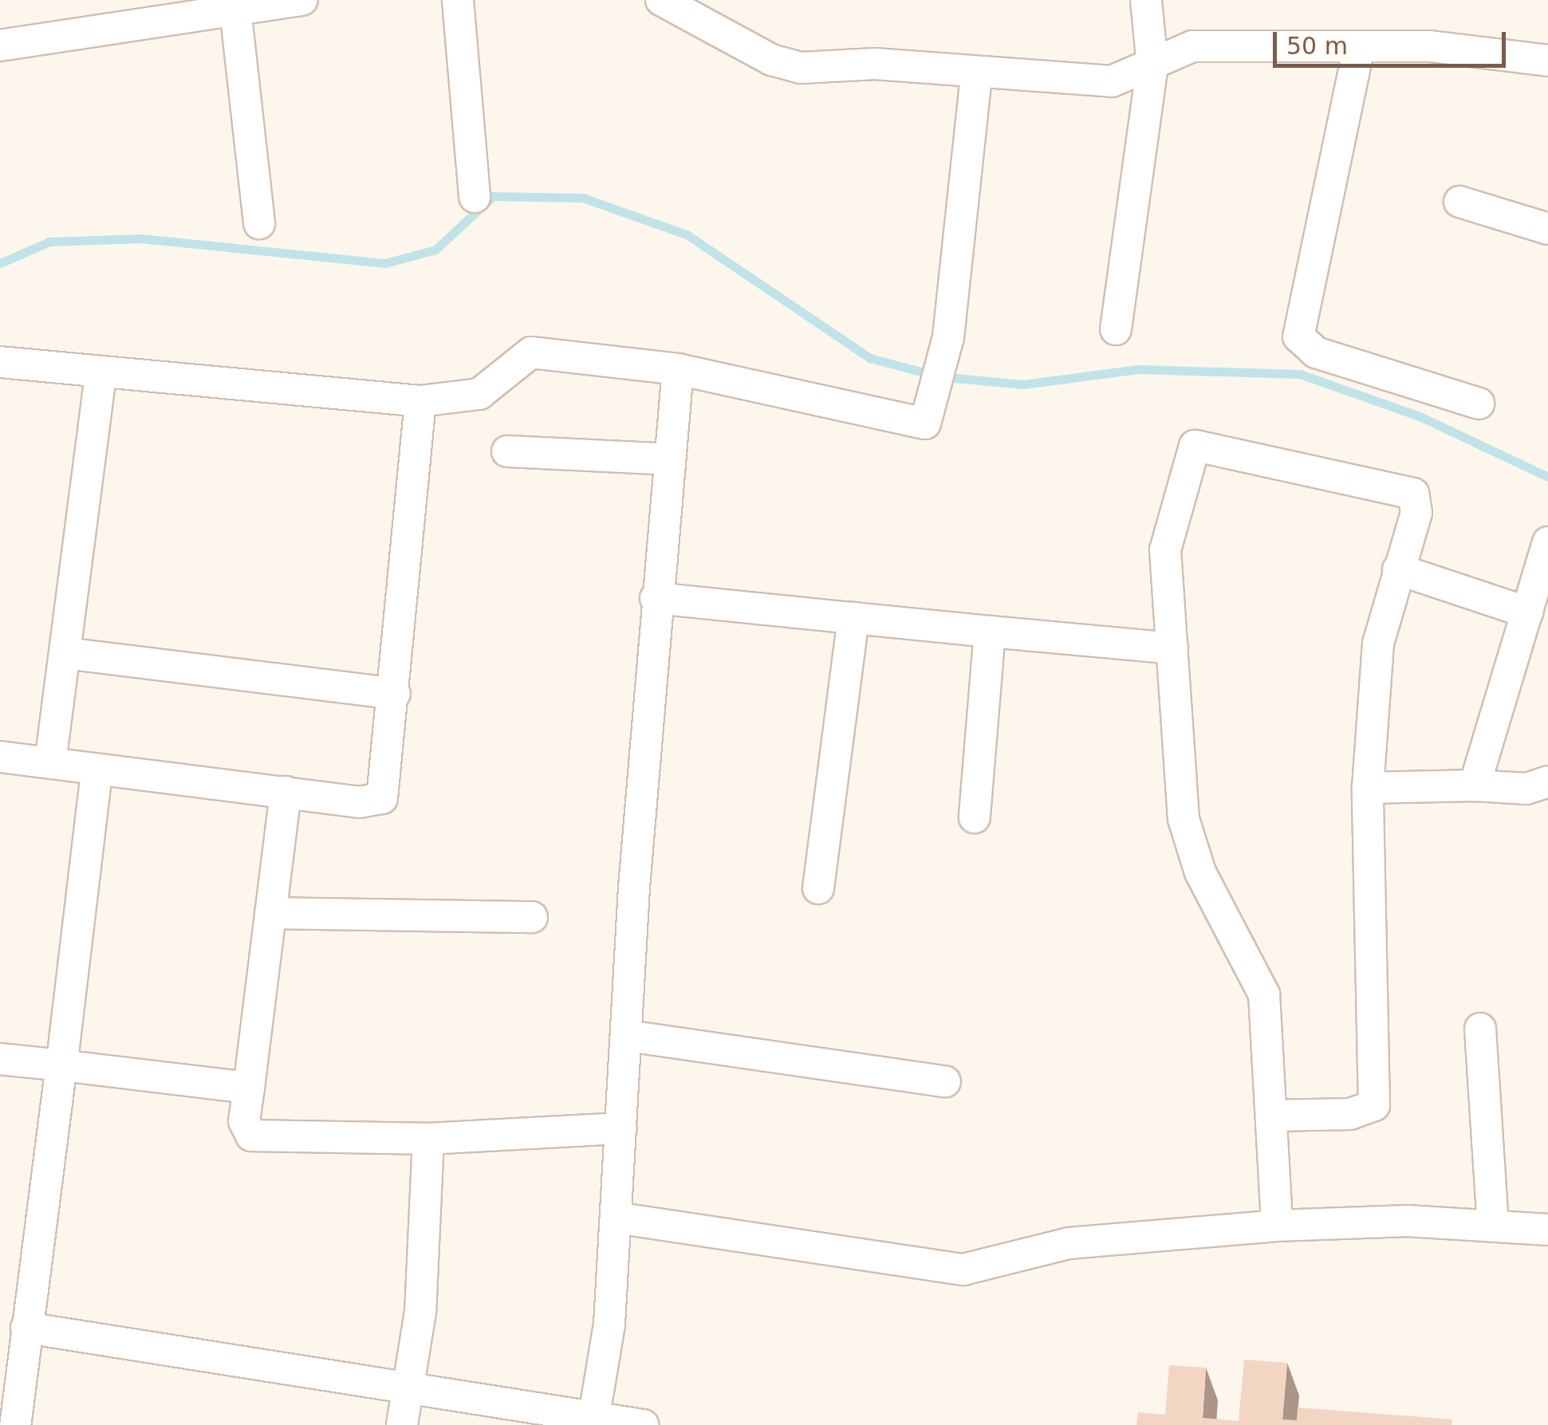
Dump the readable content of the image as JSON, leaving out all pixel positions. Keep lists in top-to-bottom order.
{
  "scale_bar": "50 m"
}
